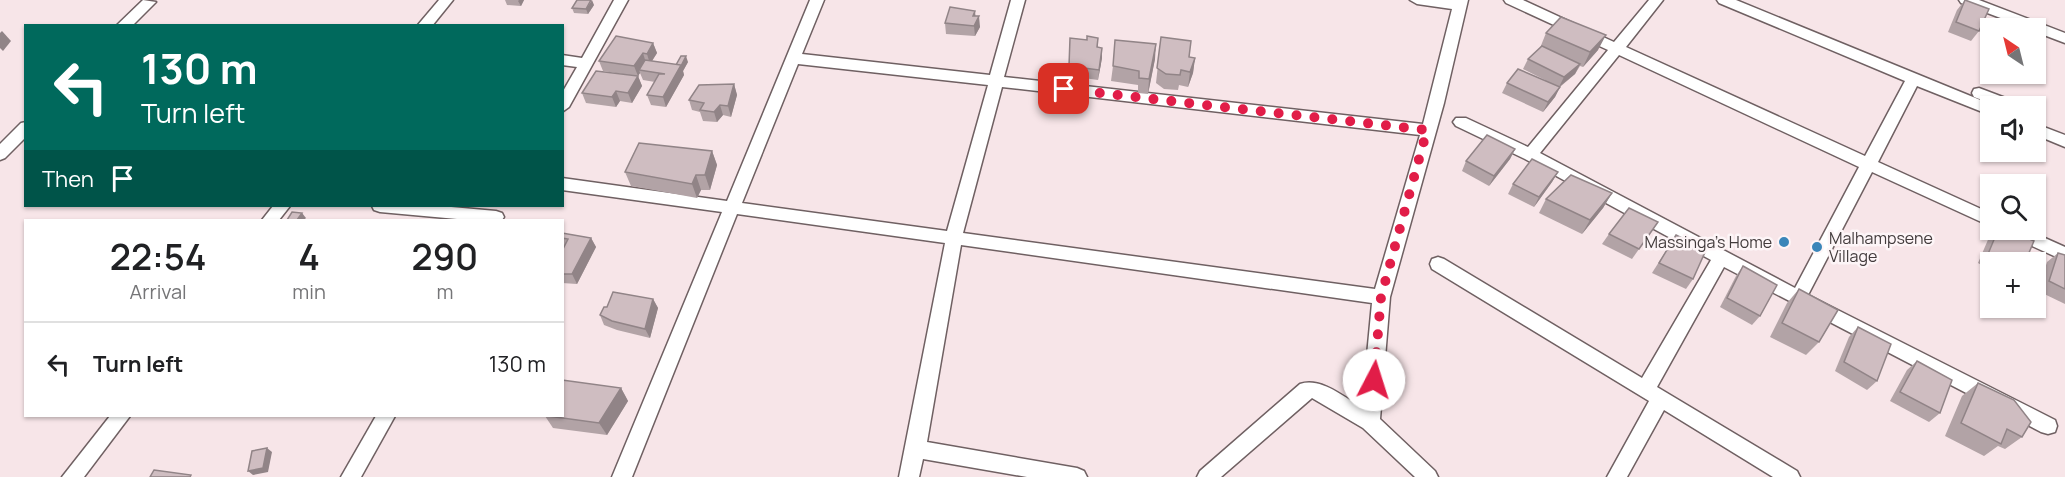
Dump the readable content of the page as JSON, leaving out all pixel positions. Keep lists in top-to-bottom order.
{
  "places": ["Massinga's Home", "Malhampsene Village"],
  "north": "top left",
  "page": {
    "map_buttons": "+",
    "turn": ["130 m", "Turn left"],
    "then": "Then",
    "eta": [
      "22:54",
      "Arrival",
      "4",
      "min",
      "290",
      "m"
    ],
    "list": [
      {
        "name": "Turn left",
        "value": "130 m"
      }
    ]
  }
}
